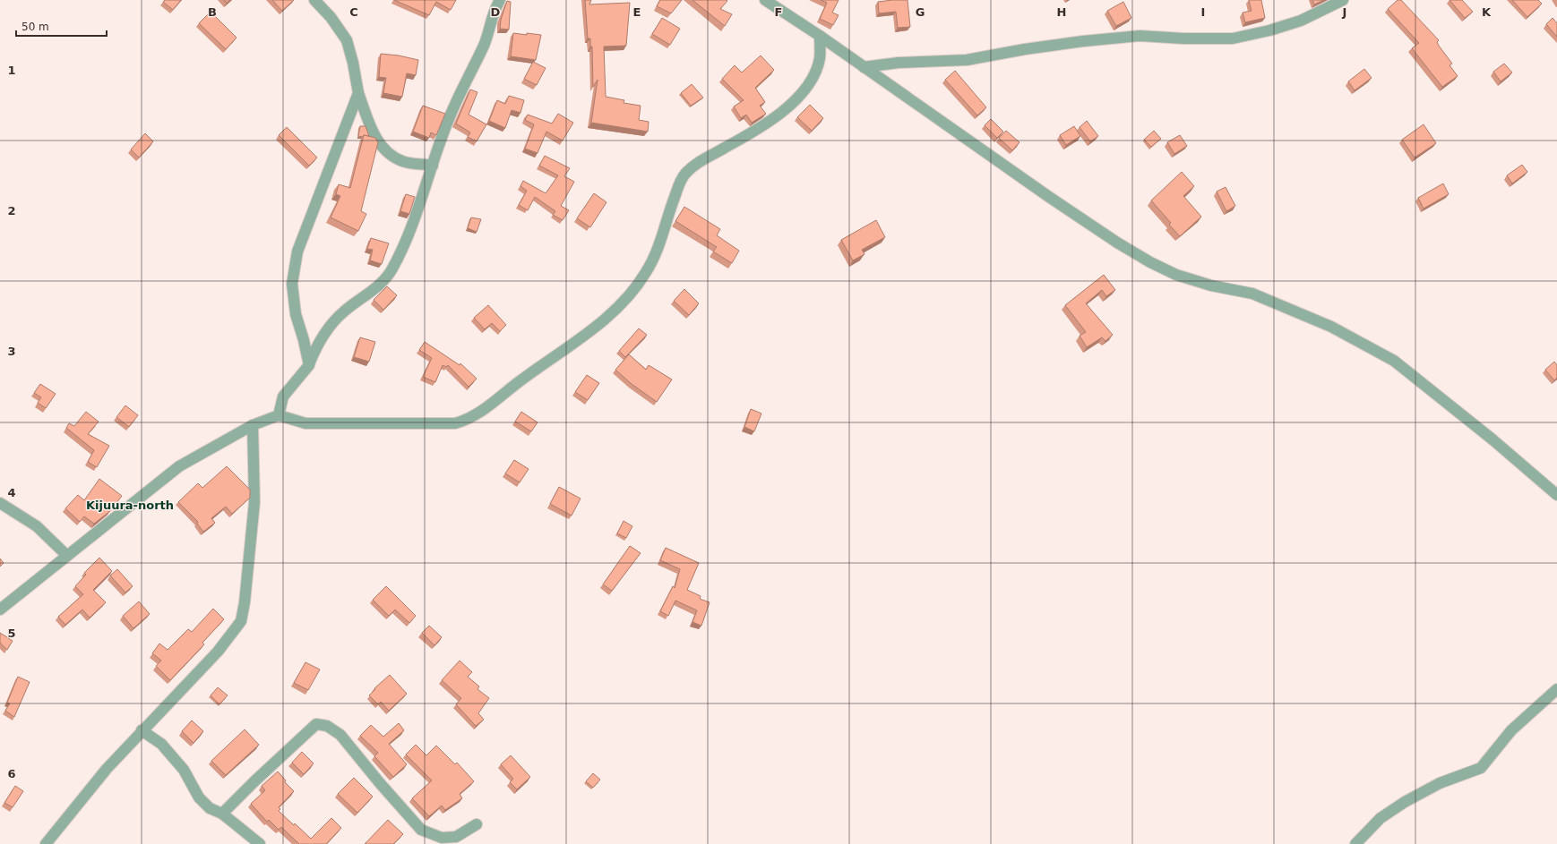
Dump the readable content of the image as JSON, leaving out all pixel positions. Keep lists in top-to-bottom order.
{
  "districts": ["Kijuura-north"],
  "scale_bar": "50 m",
  "grid": {
    "columns": [
      "B",
      "C",
      "D",
      "E",
      "F",
      "G",
      "H",
      "I",
      "J",
      "K"
    ],
    "rows": [
      "1",
      "2",
      "3",
      "4",
      "5",
      "6"
    ]
  }
}
